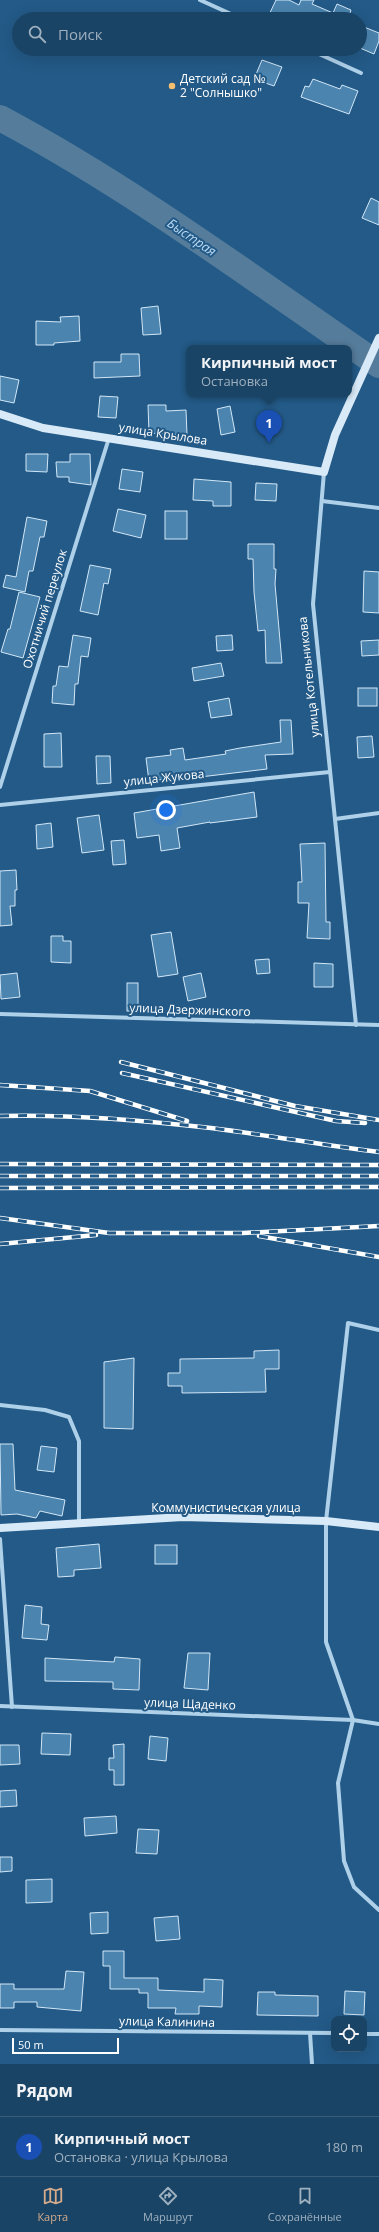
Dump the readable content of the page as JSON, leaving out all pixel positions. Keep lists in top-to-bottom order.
{
  "streets": {
    "street": [
      "улица Крылова",
      "Охотничий переулок",
      "улица Котельникова",
      "улица Жукова",
      "улица Дзержинского",
      "Коммунистическая улица",
      "улица Щаденко",
      "улица Калинина"
    ]
  },
  "crossings": [
    ["улица Крылова", "Охотничий переулок"],
    ["улица Крылова", "улица Котельникова"],
    ["улица Котельникова", "улица Жукова"],
    ["улица Котельникова", "улица Дзержинского"]
  ],
  "water": ["Быстрая"],
  "places": ["Детский сад № 2 \"Солнышко\""],
  "scale_bar": "50 m",
  "page": {
    "search": "Поиск",
    "popup": ["Кирпичный мост", "Остановка"],
    "pins": "1",
    "scale": "50 m",
    "heading": "Рядом",
    "list": [
      {
        "mark": "1",
        "name": "Кирпичный мост",
        "note": "Остановка · улица Крылова",
        "value": "180 m"
      }
    ],
    "nav": ["Карта", "Маршрут", "Сохранённые"]
  }
}
